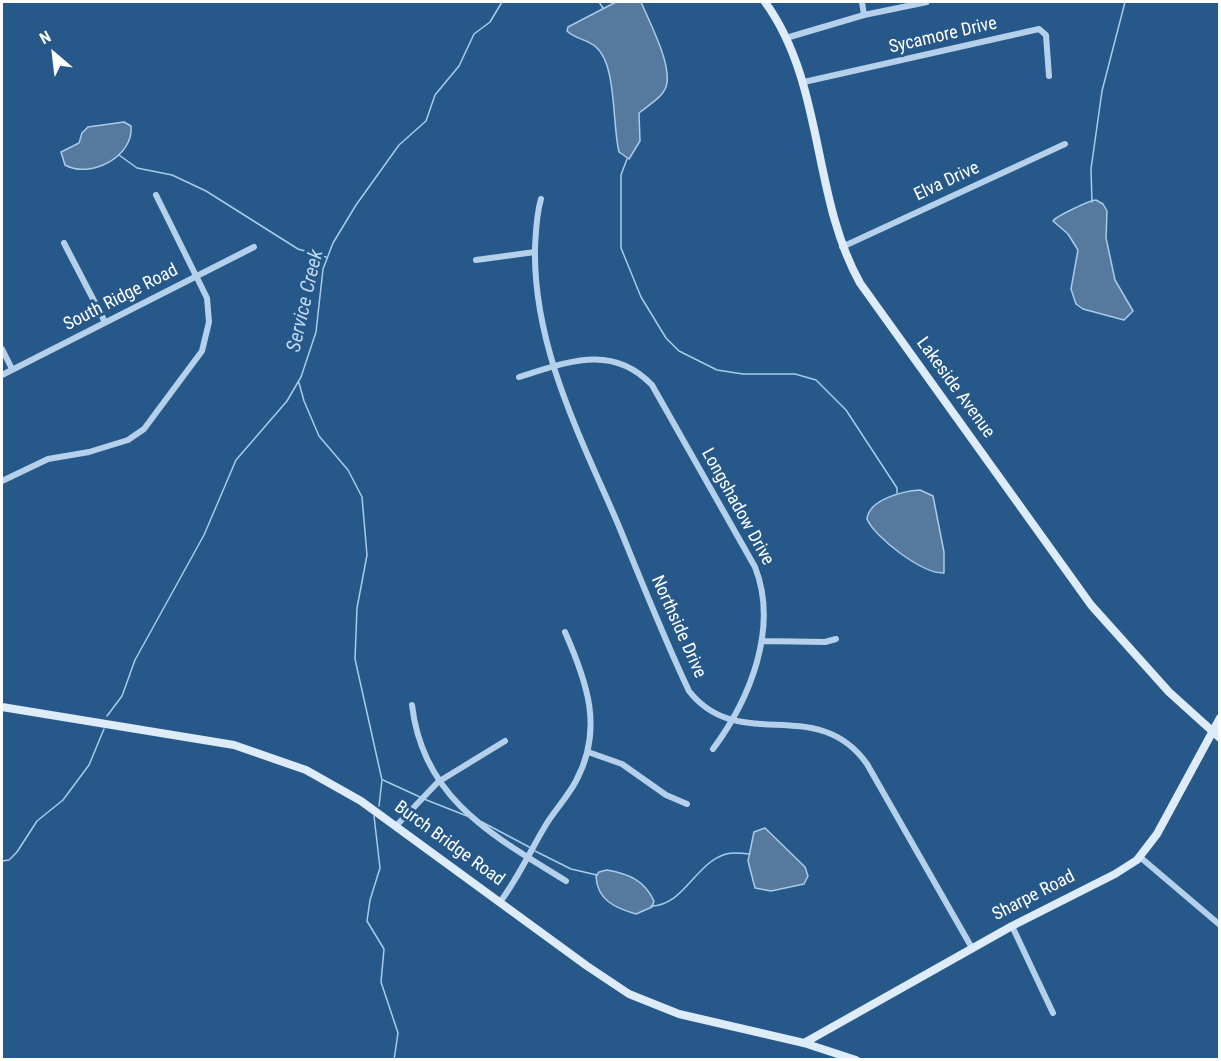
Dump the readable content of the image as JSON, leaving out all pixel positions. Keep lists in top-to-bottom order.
{
  "streets": {
    "street": [
      "Sycamore Drive",
      "Elva Drive",
      "South Ridge Road",
      "Lakeside Avenue",
      "Longshadow Drive",
      "Northside Drive",
      "Burch Bridge Road",
      "Sharpe Road"
    ]
  },
  "crossings": [
    ["Sycamore Drive", "Lakeside Avenue"],
    ["Elva Drive", "Lakeside Avenue"],
    ["Lakeside Avenue", "Sharpe Road"],
    ["Longshadow Drive", "Northside Drive"],
    ["Northside Drive", "Sharpe Road"],
    ["Burch Bridge Road", "Sharpe Road"]
  ],
  "water": ["Service Creek"],
  "north": "top left"
}
